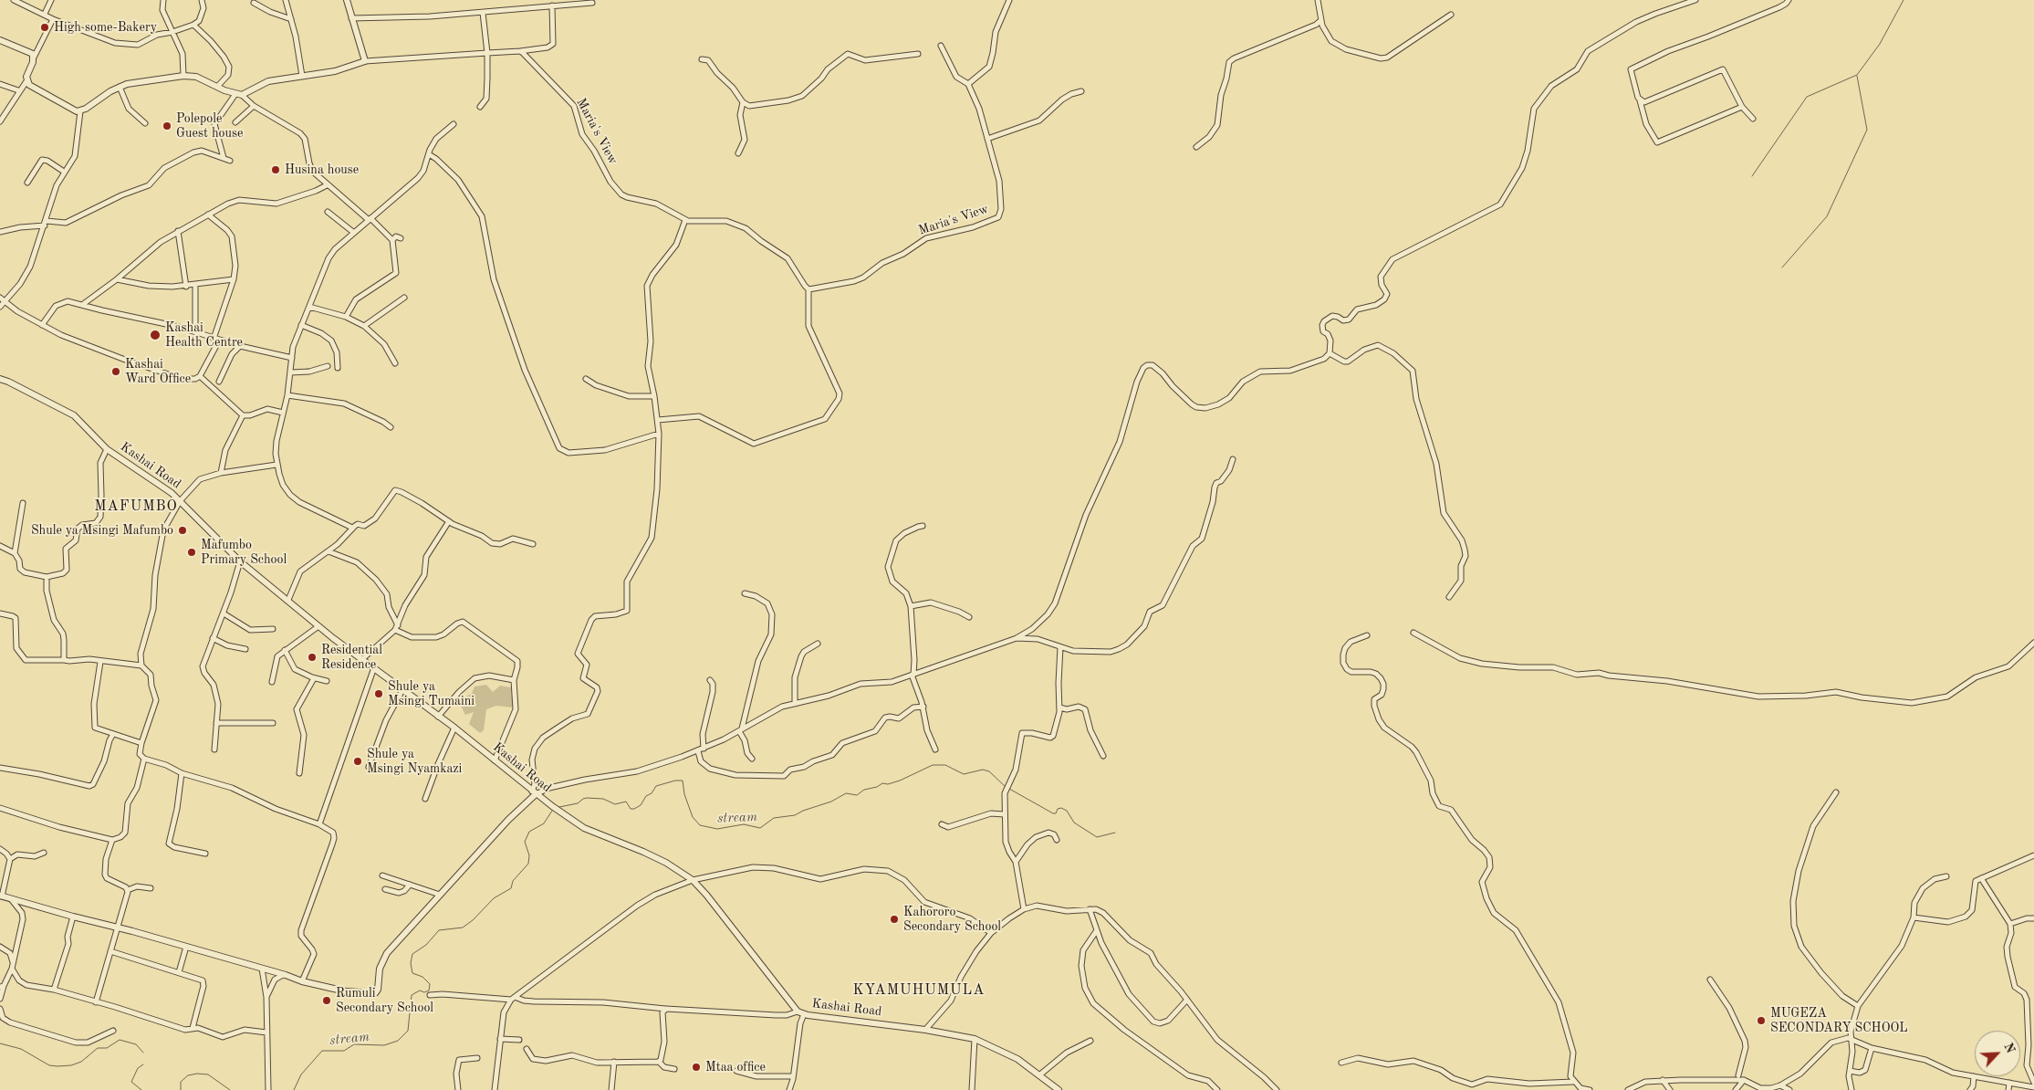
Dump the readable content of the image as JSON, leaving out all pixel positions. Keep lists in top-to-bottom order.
{
  "streets": {
    "street": ["Maria's View", "Kashai Road"]
  },
  "districts": ["MAFUMBO", "KYAMUHUMULA"],
  "water": ["stream"],
  "places": [
    "High some-Bakery",
    "Polepole Guest house",
    "Husina house",
    "Kashai Health Centre",
    "Kashai Ward Office",
    "Shule ya Msingi Mafumbo",
    "Mafumbo Primary School",
    "Residential Residence",
    "Shule ya Msingi Tumaini",
    "Shule ya Msingi Nyamkazi",
    "Kahororo Secondary School",
    "Rumuli Secondary School",
    "MUGEZA SECONDARY SCHOOL",
    "Mtaa office"
  ],
  "north": "top right"
}
